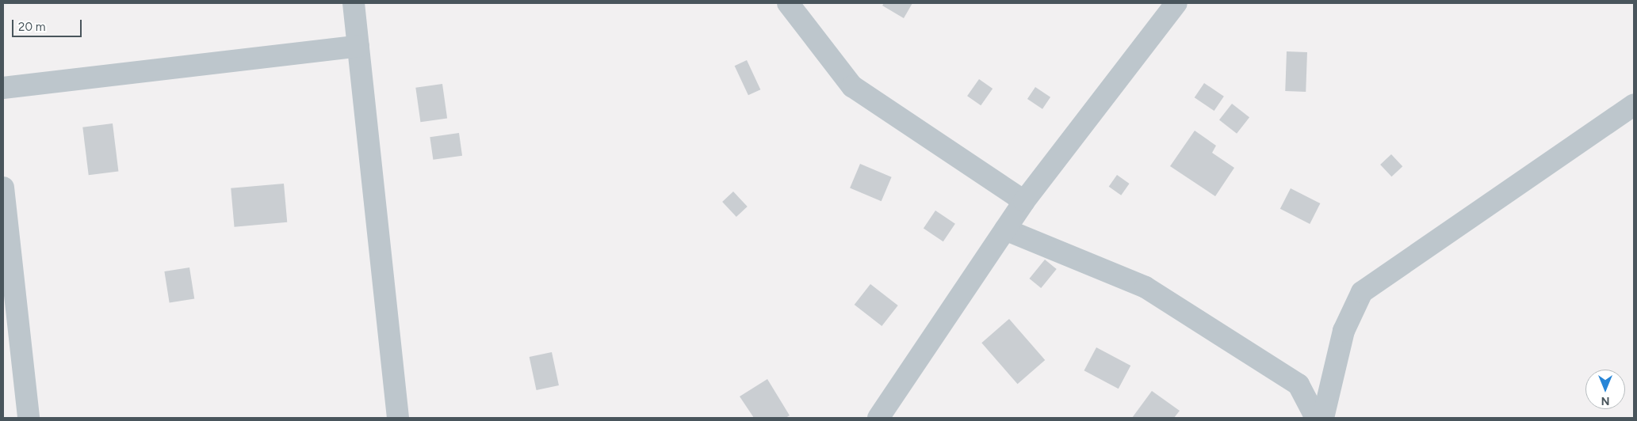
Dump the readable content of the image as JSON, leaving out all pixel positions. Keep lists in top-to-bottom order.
{
  "scale_bar": "20 m",
  "north": "bottom"
}
